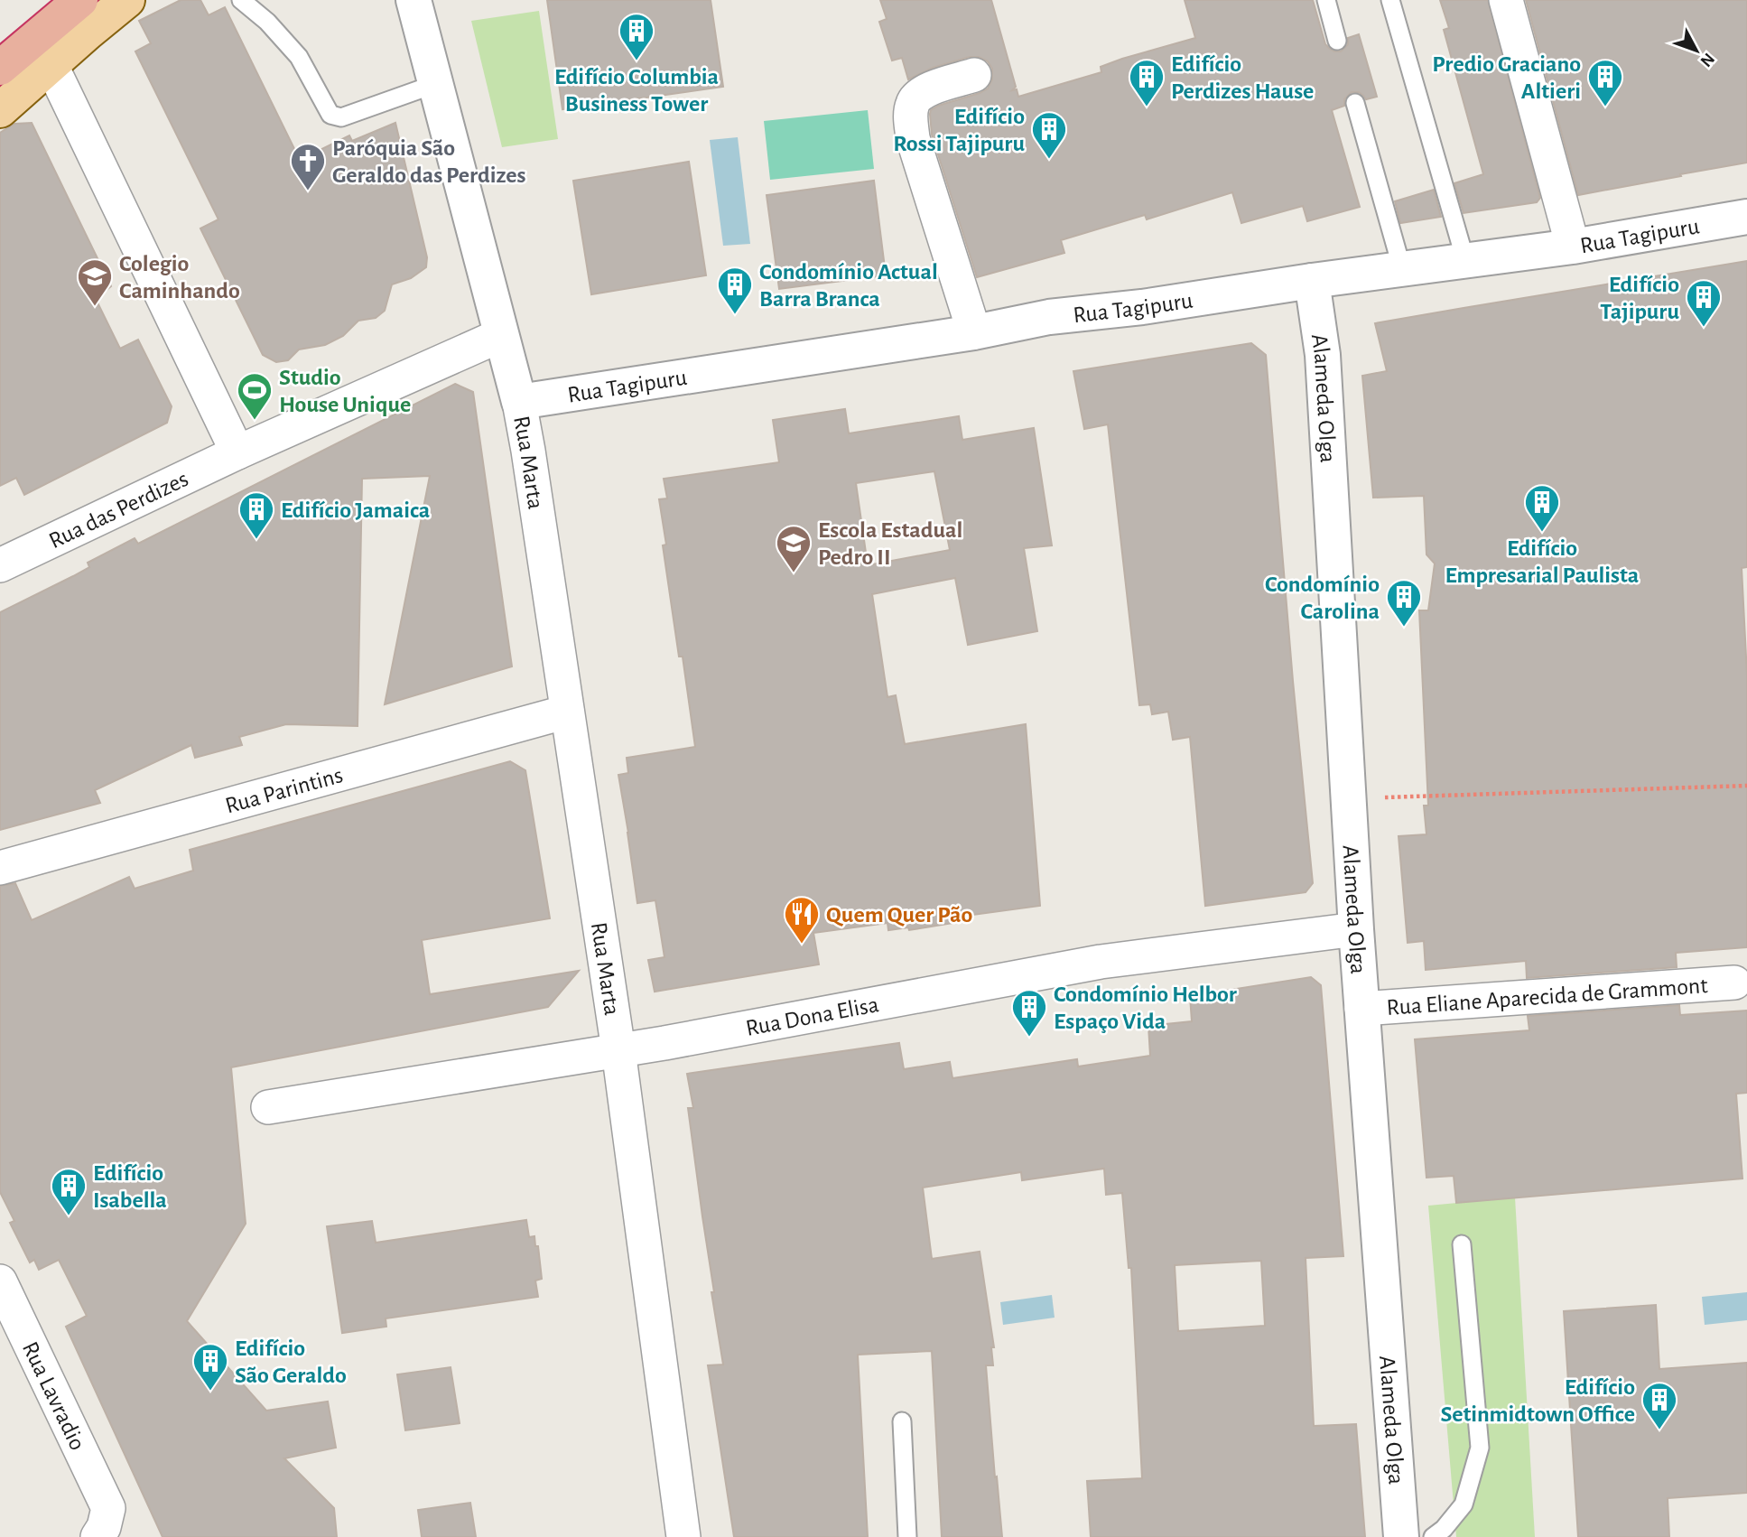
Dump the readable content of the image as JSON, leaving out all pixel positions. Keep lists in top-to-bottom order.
{
  "streets": {
    "street": [
      "Rua Tagipuru",
      "Alameda Olga",
      "Rua Marta",
      "Rua das Perdizes",
      "Rua Parintins",
      "Rua Eliane Aparecida de Grammont",
      "Rua Dona Elisa",
      "Rua Lavradio"
    ]
  },
  "crossings": [
    ["Rua Tagipuru", "Alameda Olga"],
    ["Rua Tagipuru", "Rua Marta"],
    ["Alameda Olga", "Rua Eliane Aparecida de Grammont"],
    ["Alameda Olga", "Rua Dona Elisa"],
    ["Rua Marta", "Rua Parintins"],
    ["Rua Marta", "Rua Dona Elisa"]
  ],
  "places": {
    "building": [
      "Edifício Columbia Business Tower",
      "Edifício Perdizes Hause",
      "Predio Graciano Altieri",
      "Edifício Rossi Tajipuru",
      "Condomínio Actual Barra Branca",
      "Edifício Tajipuru",
      "Edifício Empresarial Paulista",
      "Edifício Jamaica",
      "Condomínio Carolina",
      "Condomínio Helbor Espaço Vida",
      "Edifício Isabella",
      "Edifício São Geraldo",
      "Edifício Setinmidtown Office"
    ],
    "church": ["Paróquia São Geraldo das Perdizes"],
    "school or university": ["Colegio Caminhando", "Escola Estadual Pedro II"],
    "sports": ["Studio House Unique"],
    "restaurant": ["Quem Quer Pão"]
  },
  "north": "bottom right"
}
